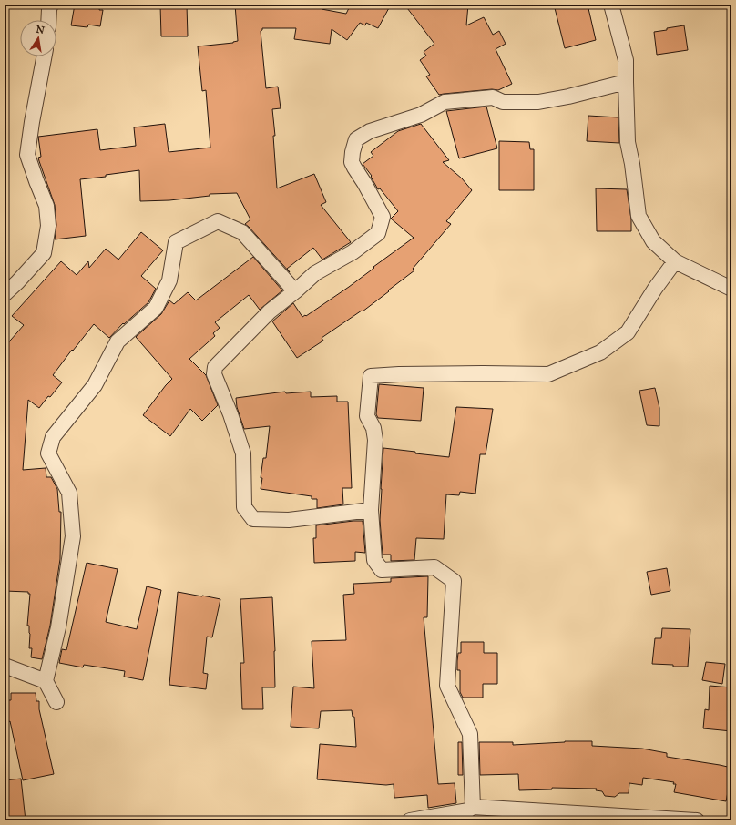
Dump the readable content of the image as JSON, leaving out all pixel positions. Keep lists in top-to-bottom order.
{
  "north": "top"
}
